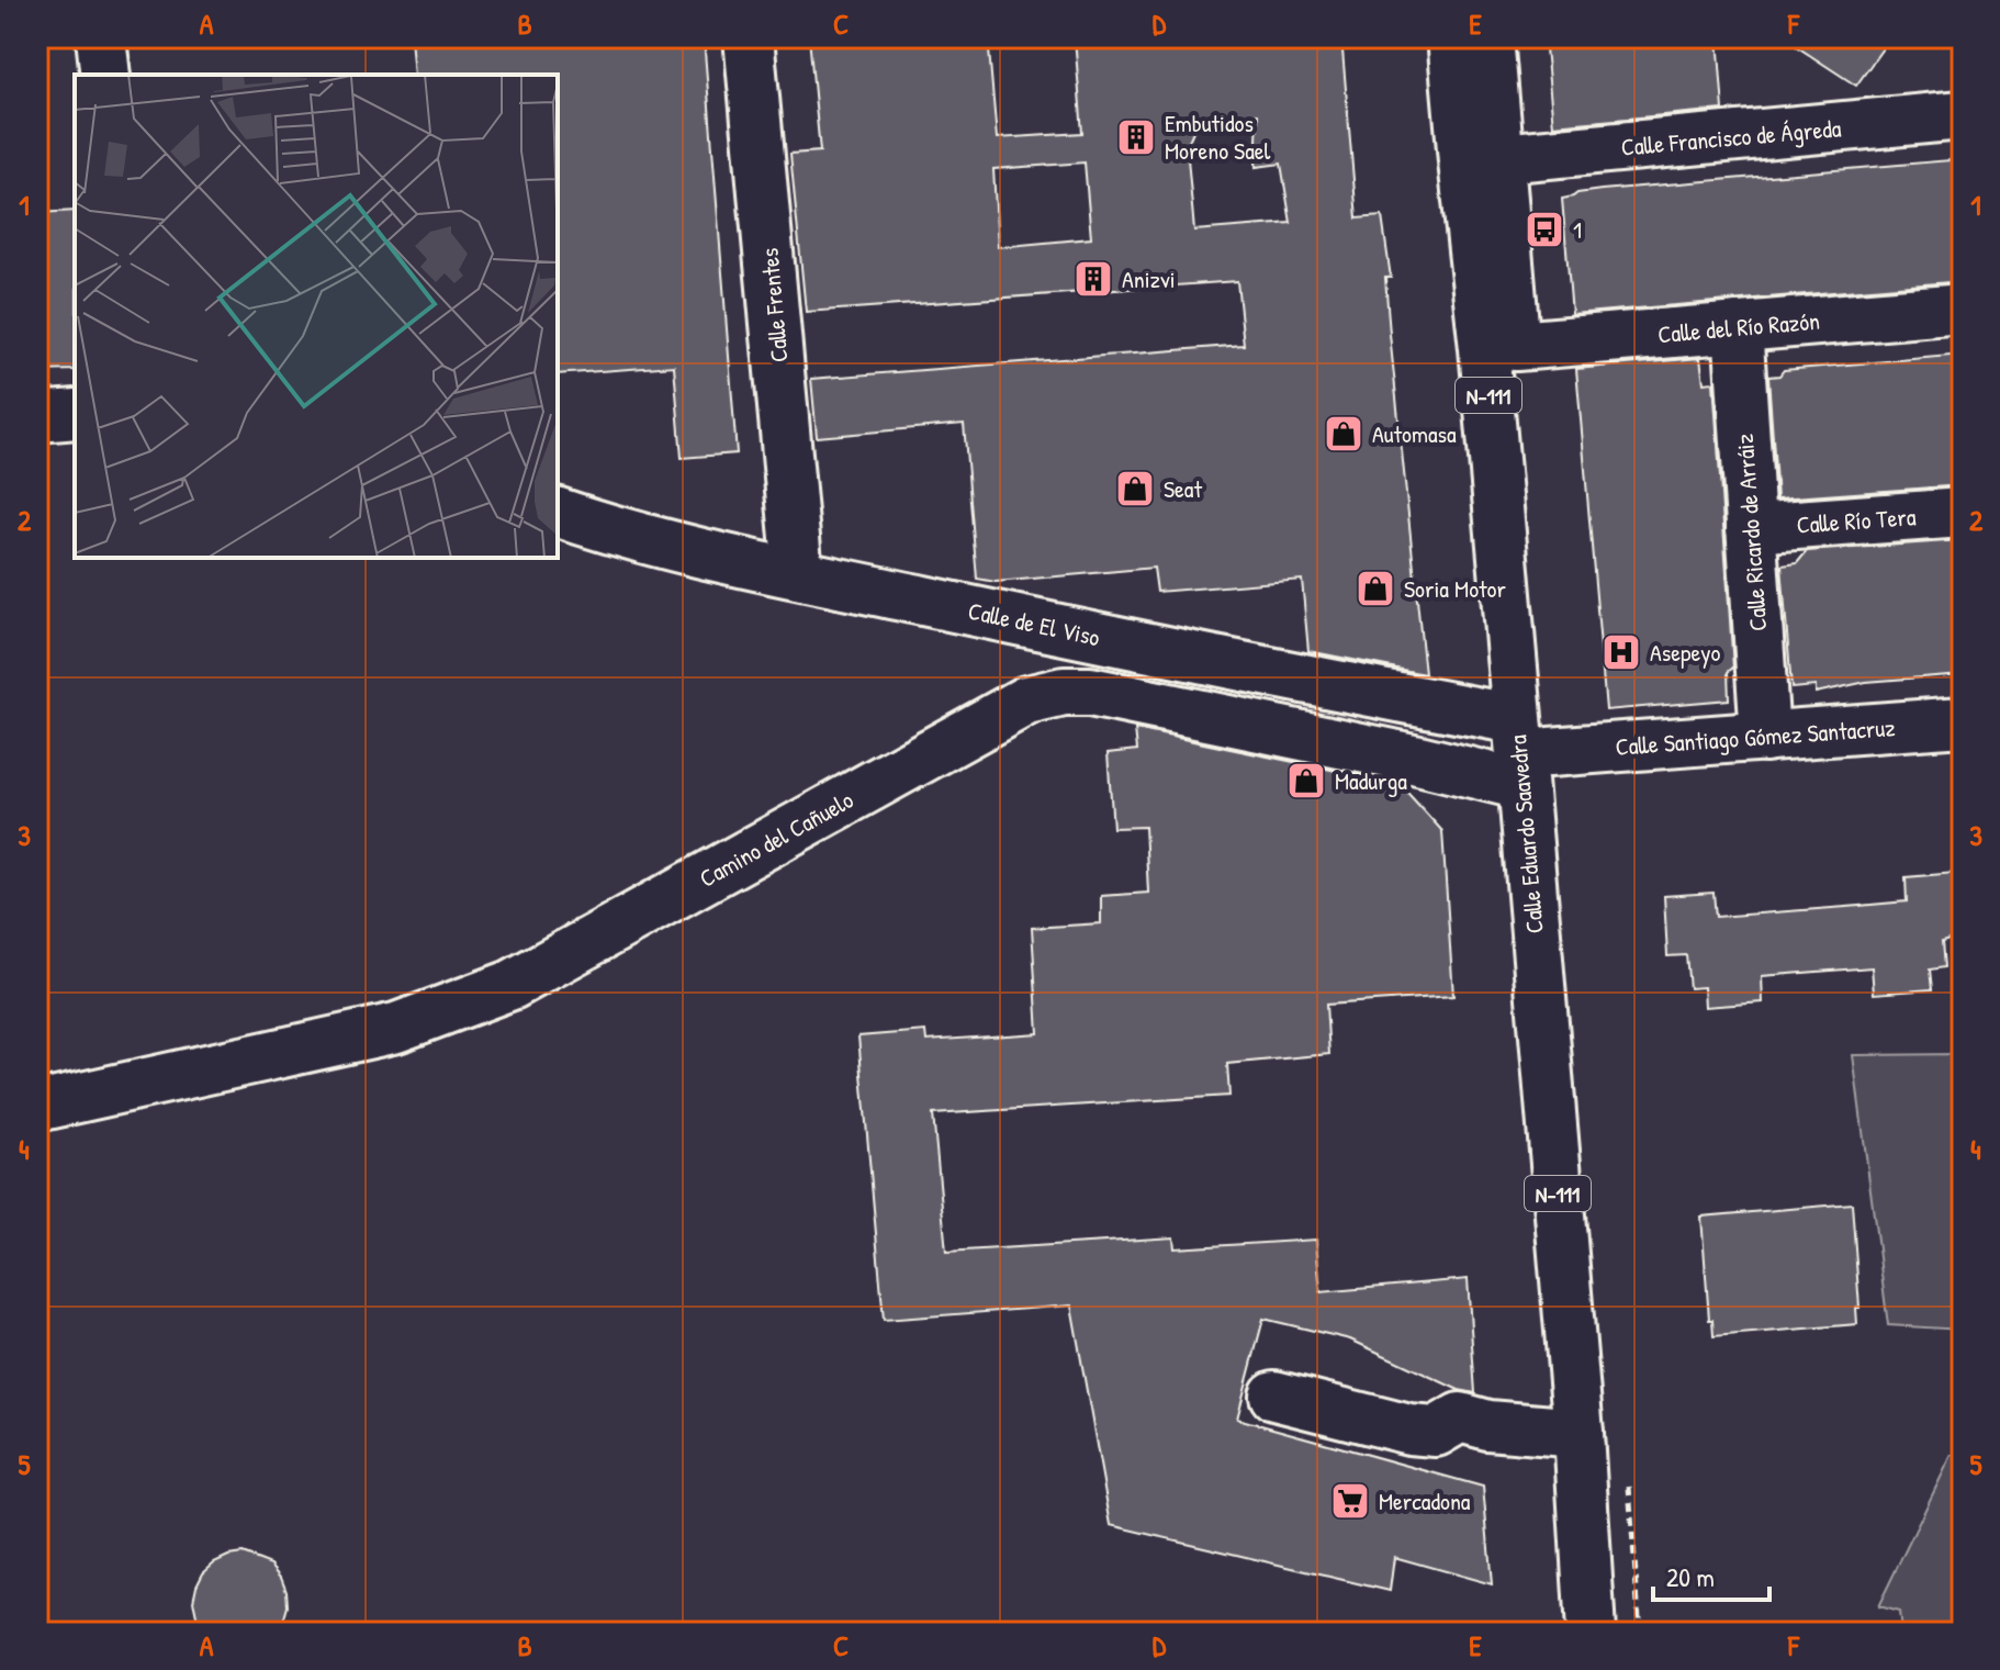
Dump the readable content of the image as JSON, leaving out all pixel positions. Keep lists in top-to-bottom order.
{
  "streets": {
    "street": [
      "Calle Francisco de Ágreda",
      "Calle Frentes",
      "Calle del Río Razón",
      "N-111",
      "Calle Río Tera",
      "Calle Ricardo de Arráiz",
      "Calle de El Viso",
      "Calle Santiago Gómez Santacruz",
      "Calle Eduardo Saavedra",
      "Camino del Cañuelo"
    ]
  },
  "crossings": [
    ["Calle Francisco de Ágreda", "Calle Eduardo Saavedra"],
    ["Calle Frentes", "Calle de El Viso"],
    ["Calle del Río Razón", "Calle Ricardo de Arráiz"],
    ["Calle del Río Razón", "Calle Eduardo Saavedra"],
    ["Calle Río Tera", "Calle Ricardo de Arráiz"],
    ["Calle Ricardo de Arráiz", "Calle Santiago Gómez Santacruz"],
    ["Calle de El Viso", "Calle Santiago Gómez Santacruz"],
    ["Calle de El Viso", "Calle Eduardo Saavedra"],
    ["Calle de El Viso", "Camino del Cañuelo"],
    ["Calle Santiago Gómez Santacruz", "Calle Eduardo Saavedra"],
    ["Calle Santiago Gómez Santacruz", "Camino del Cañuelo"],
    ["Calle Eduardo Saavedra", "Camino del Cañuelo"]
  ],
  "places": {
    "building": ["Embutidos Moreno Sael", "Anizvi"],
    "bus stop": ["1"],
    "shop": [
      "Automasa",
      "Seat",
      "Soria Motor",
      "Madurga"
    ],
    "hospital": ["Asepeyo"],
    "supermarket": ["Mercadona"]
  },
  "scale_bar": "20 m",
  "grid": {
    "columns": [
      "A",
      "B",
      "C",
      "D",
      "E",
      "F"
    ],
    "rows": [
      "1",
      "2",
      "3",
      "4",
      "5"
    ]
  }
}
